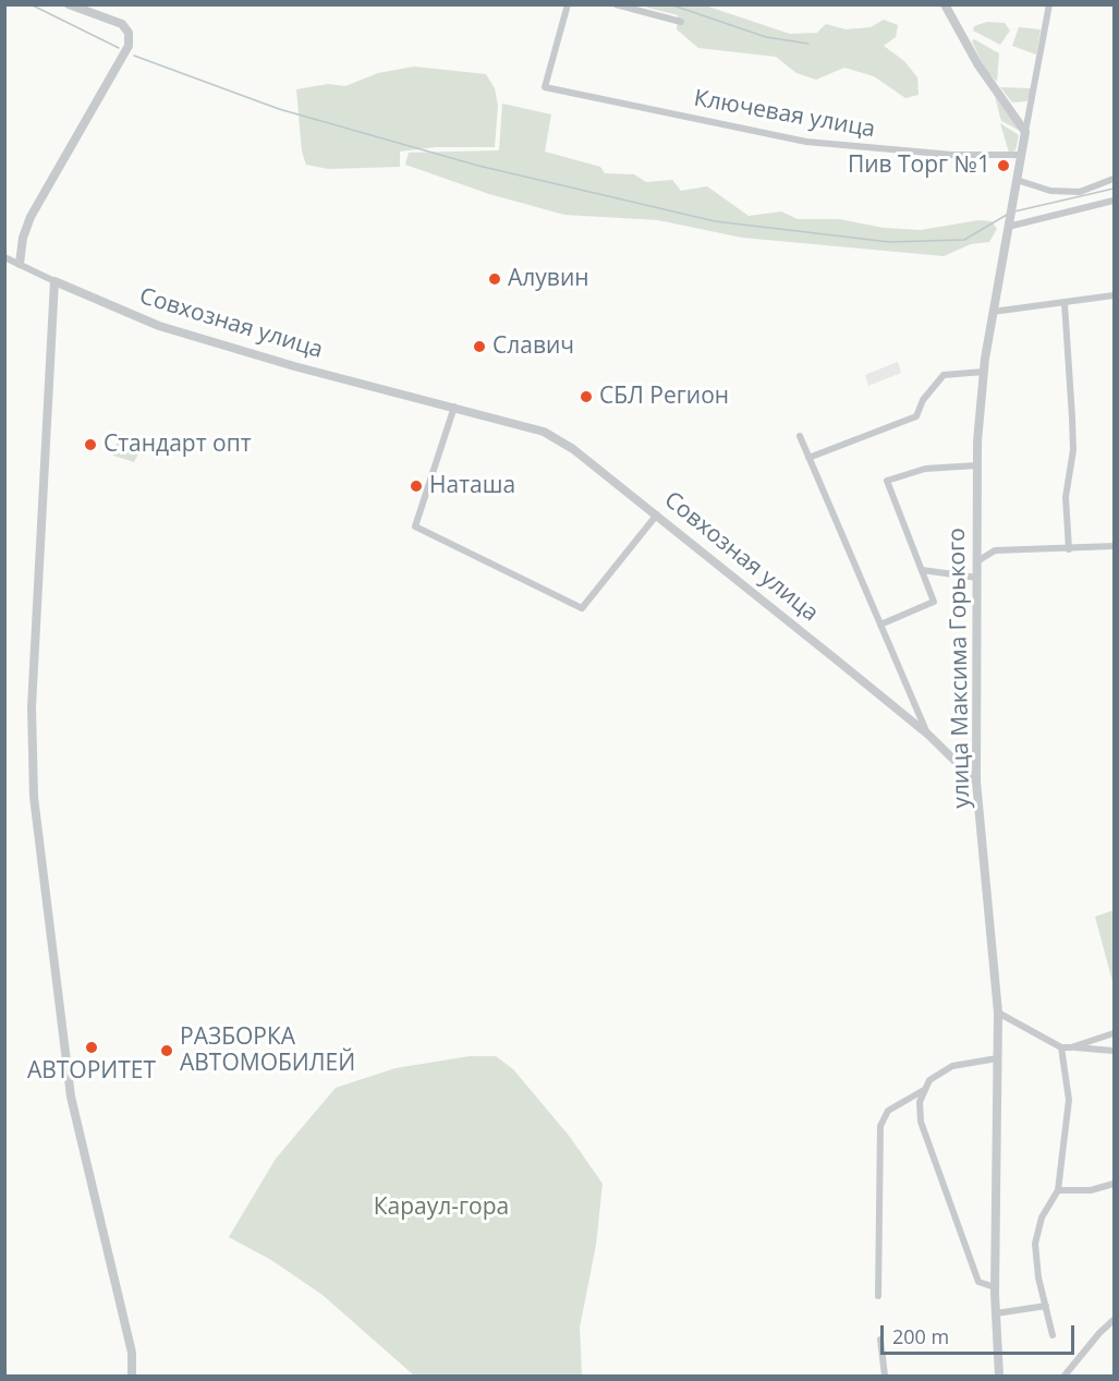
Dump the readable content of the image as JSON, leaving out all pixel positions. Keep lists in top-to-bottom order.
{
  "streets": {
    "street": ["Ключевая улица", "Совхозная улица", "улица Максима Горького"]
  },
  "crossings": [
    ["Ключевая улица", "улица Максима Горького"],
    ["Совхозная улица", "улица Максима Горького"]
  ],
  "parks": ["Караул-гора"],
  "places": [
    "Пив Торг №1",
    "Алувин",
    "Славич",
    "СБЛ Регион",
    "Стандарт опт",
    "Наташа",
    "АВТОРИТЕТ",
    "РАЗБОРКА АВТОМОБИЛЕЙ"
  ],
  "scale_bar": "200 m"
}
